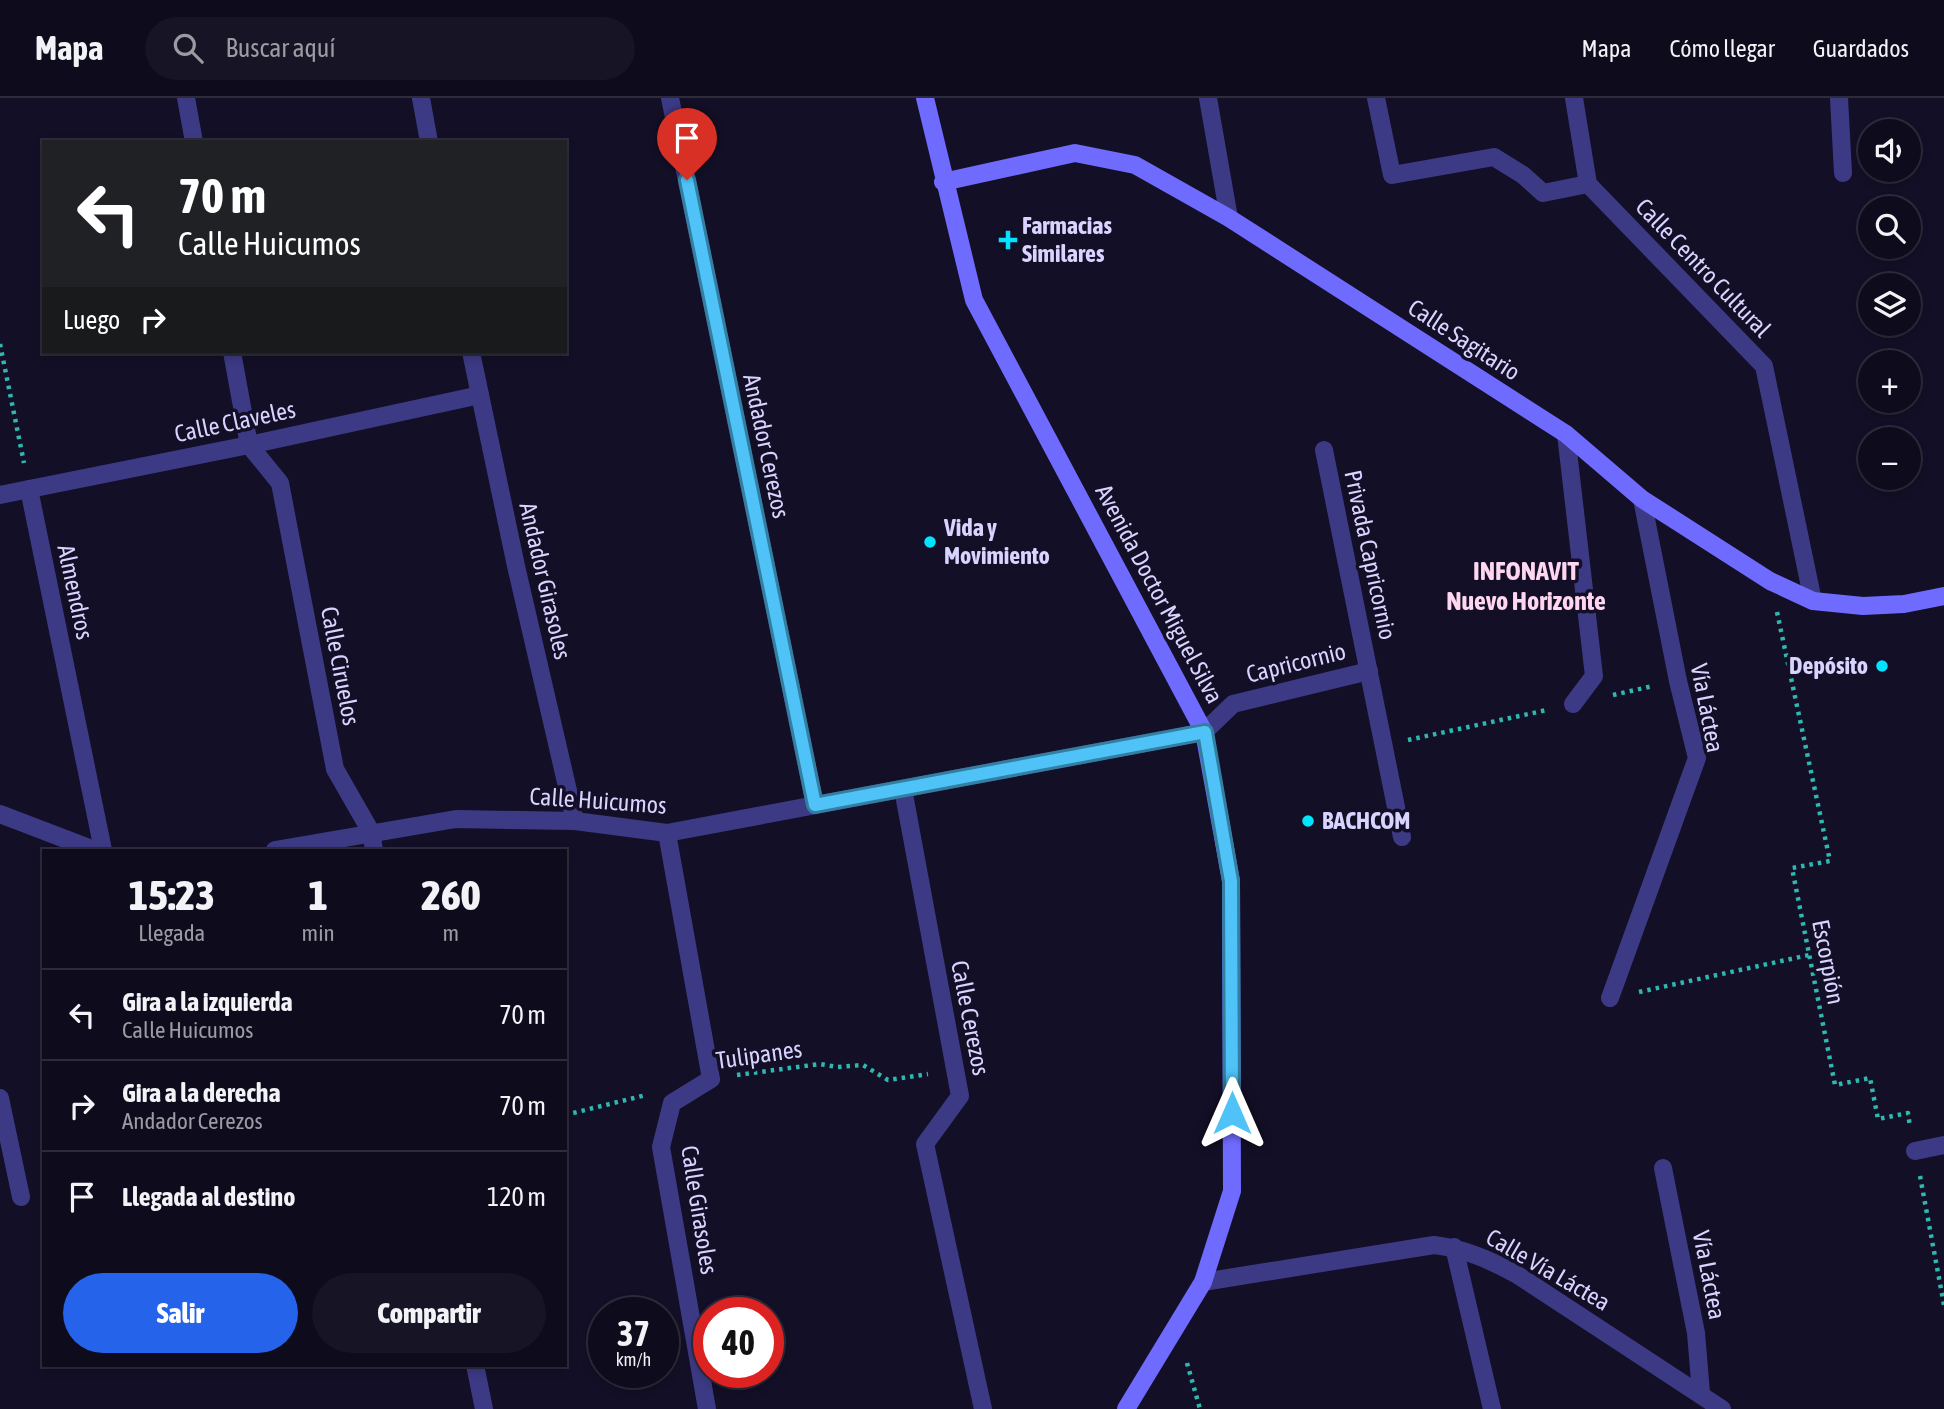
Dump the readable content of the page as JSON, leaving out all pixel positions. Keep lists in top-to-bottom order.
{
  "streets": {
    "street": [
      "Calle Centro Cultural",
      "Calle Sagitario",
      "Calle Claveles",
      "Andador Cerezos",
      "Privada Capricornio",
      "Andador Girasoles",
      "Almendros",
      "Avenida Doctor Miguel Silva",
      "Capricornio",
      "Calle Ciruelos",
      "Vía Láctea",
      "Calle Huicumos",
      "Calle Cerezos",
      "Calle Girasoles",
      "Calle Vía Láctea"
    ],
    "path": ["Escorpión", "Tulipanes"]
  },
  "crossings": [
    ["Calle Centro Cultural", "Calle Sagitario"],
    ["Calle Sagitario", "Avenida Doctor Miguel Silva"],
    ["Calle Sagitario", "Vía Láctea"],
    ["Calle Sagitario", "Escorpión"],
    ["Calle Claveles", "Andador Girasoles"],
    ["Calle Claveles", "Almendros"],
    ["Calle Claveles", "Calle Ciruelos"],
    ["Andador Cerezos", "Calle Huicumos"],
    ["Privada Capricornio", "Capricornio"],
    ["Andador Girasoles", "Calle Huicumos"],
    ["Avenida Doctor Miguel Silva", "Capricornio"],
    ["Avenida Doctor Miguel Silva", "Calle Huicumos"],
    ["Avenida Doctor Miguel Silva", "Calle Vía Láctea"],
    ["Capricornio", "Calle Huicumos"],
    ["Calle Ciruelos", "Calle Huicumos"],
    ["Vía Láctea", "Calle Vía Láctea"],
    ["Calle Huicumos", "Calle Cerezos"],
    ["Calle Cerezos", "Tulipanes"],
    ["Tulipanes", "Calle Girasoles"]
  ],
  "districts": ["INFONAVIT Nuevo Horizonte"],
  "places": {
    "health": ["Farmacias Similares"],
    "other": ["Vida y Movimiento", "Depósito", "BACHCOM"]
  },
  "page": {
    "header": "Mapa",
    "search": "Buscar aquí",
    "nav": ["Mapa", "Cómo llegar", "Guardados"],
    "map_buttons": ["+", "−"],
    "turn": ["70 m", "Calle Huicumos"],
    "then": "Luego",
    "eta": [
      "15:23",
      "Llegada",
      "1",
      "min",
      "260",
      "m"
    ],
    "list": [
      {
        "name": "Gira a la izquierda",
        "note": "Calle Huicumos",
        "value": "70 m"
      },
      {
        "name": "Gira a la derecha",
        "note": "Andador Cerezos",
        "value": "70 m"
      },
      {
        "name": "Llegada al destino",
        "value": "120 m"
      }
    ],
    "buttons": ["Salir", "Compartir"],
    "speed": "37 km/h",
    "limit": "40"
  }
}
